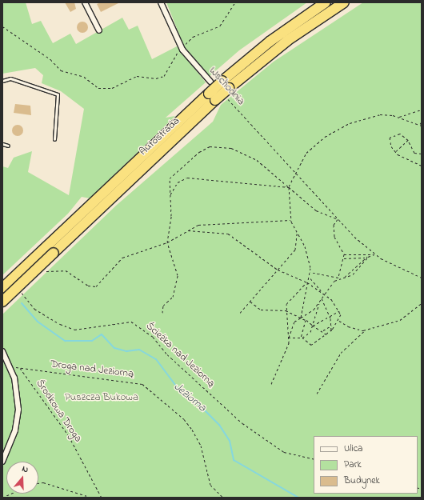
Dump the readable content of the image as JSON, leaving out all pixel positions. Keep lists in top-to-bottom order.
{
  "streets": {
    "highway": ["Autostrada"],
    "street": ["Wschodnia"],
    "path": ["Ścieżka nad Jeziorną", "Droga nad Jeziorną", "Środkowa Droga"]
  },
  "crossings": [
    ["Wschodnia", "Autostrada"],
    ["Droga nad Jeziorną", "Środkowa Droga"]
  ],
  "water": ["Jeziorna"],
  "parks": ["Puszcza Bukowa"],
  "legend": ["Ulica", "Park", "Budynek"],
  "north": "top"
}
